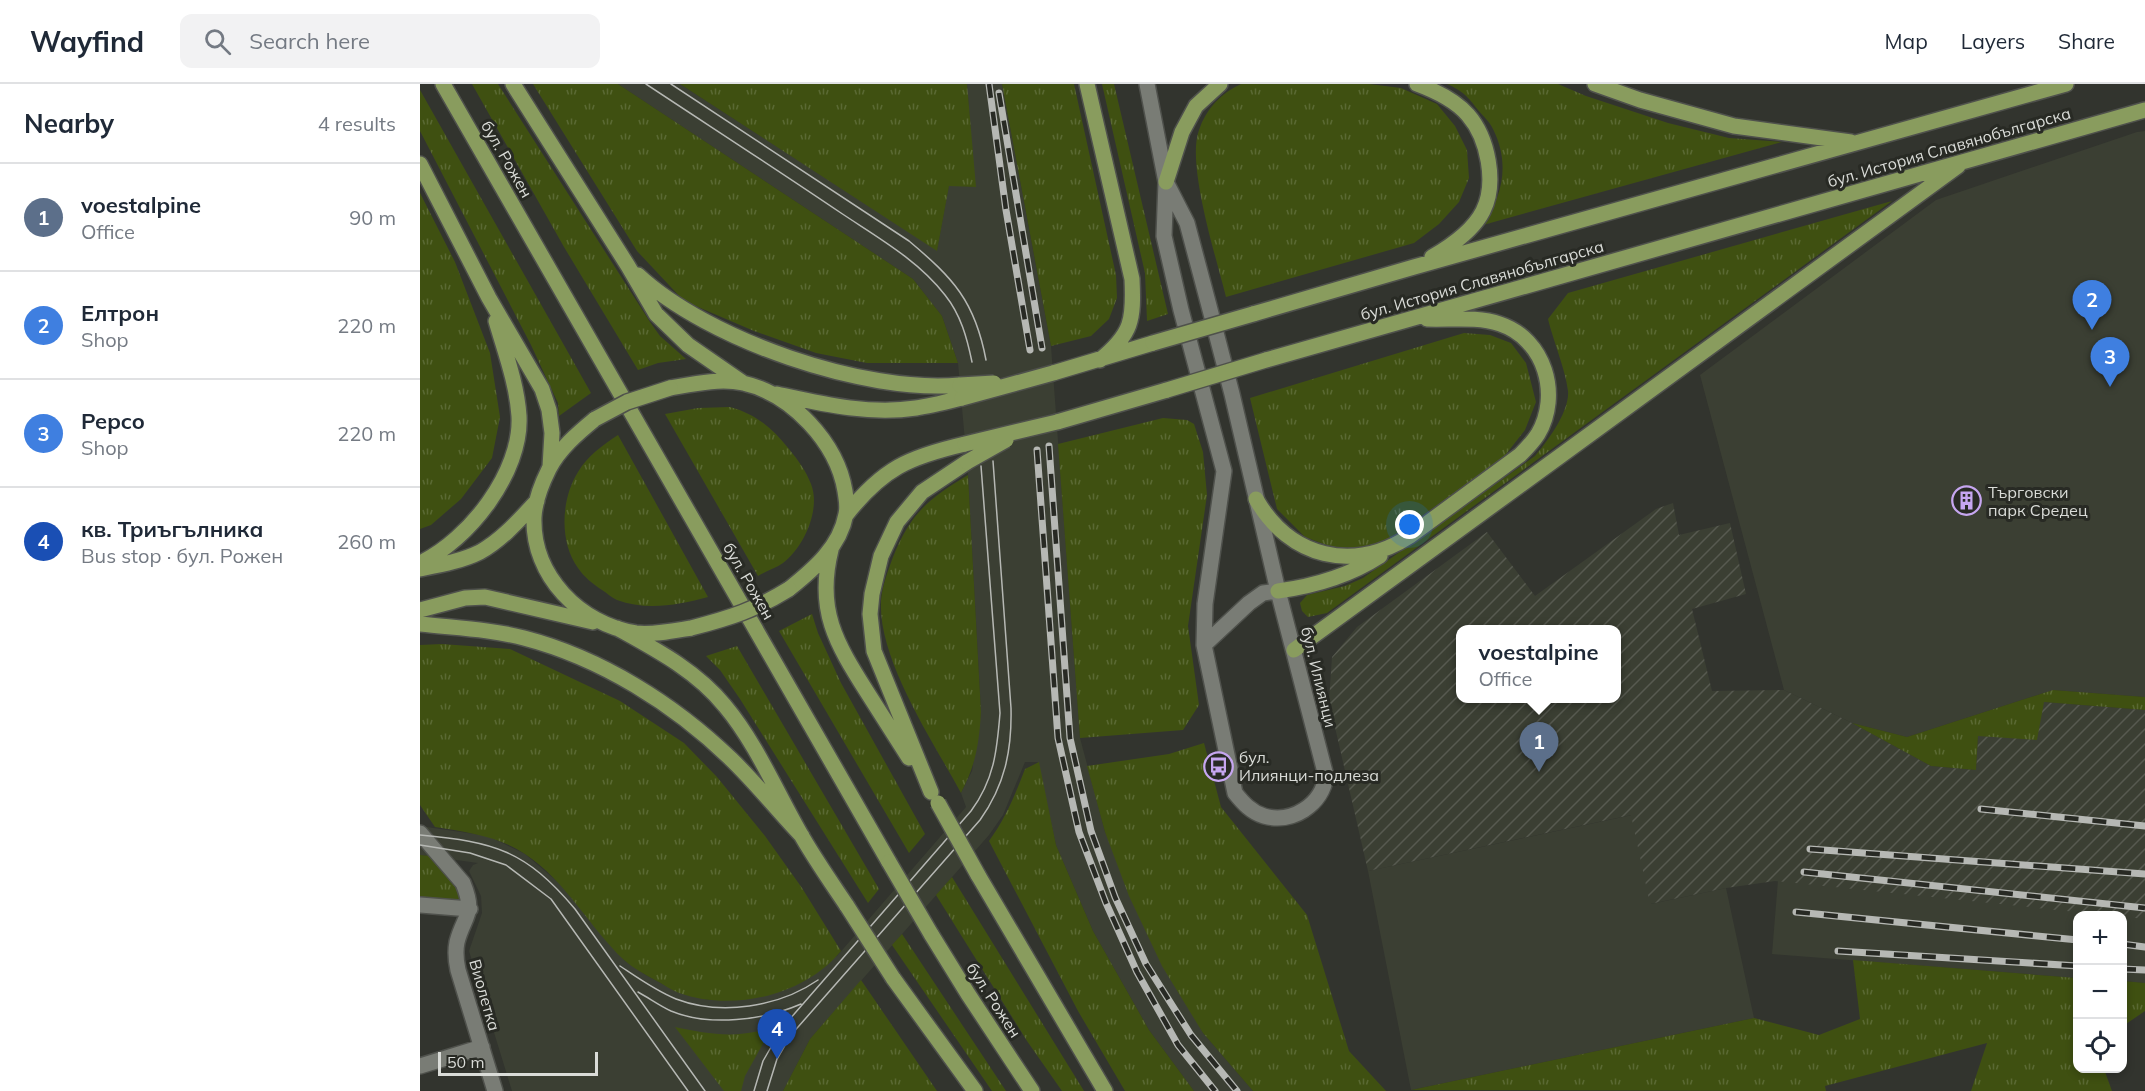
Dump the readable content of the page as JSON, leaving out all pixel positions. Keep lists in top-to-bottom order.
{
  "streets": {
    "main road": ["бул. История Славянобългарска", "бул. Рожен"],
    "street": ["бул. Илиянци", "Виолетка"]
  },
  "places": {
    "building": ["Търговски парк Средец"],
    "bus stop": ["бул. Илиянци-подлеза"]
  },
  "scale_bar": "50 m",
  "page": {
    "header": "Wayfind",
    "search": "Search here",
    "nav": ["Map", "Layers", "Share"],
    "heading": ["Nearby", "4 results"],
    "list": [
      {
        "mark": "1",
        "name": "voestalpine",
        "note": "Office",
        "value": "90 m"
      },
      {
        "mark": "2",
        "name": "Елтрон",
        "note": "Shop",
        "value": "220 m"
      },
      {
        "mark": "3",
        "name": "Pepco",
        "note": "Shop",
        "value": "220 m"
      },
      {
        "mark": "4",
        "name": "кв. Триъгълника",
        "note": "Bus stop · бул. Рожен",
        "value": "260 m"
      }
    ],
    "pins": [
      "2",
      "3",
      "1",
      "4"
    ],
    "popup": ["voestalpine", "Office"],
    "map_buttons": ["+", "−"],
    "scale": "50 m"
  }
}
